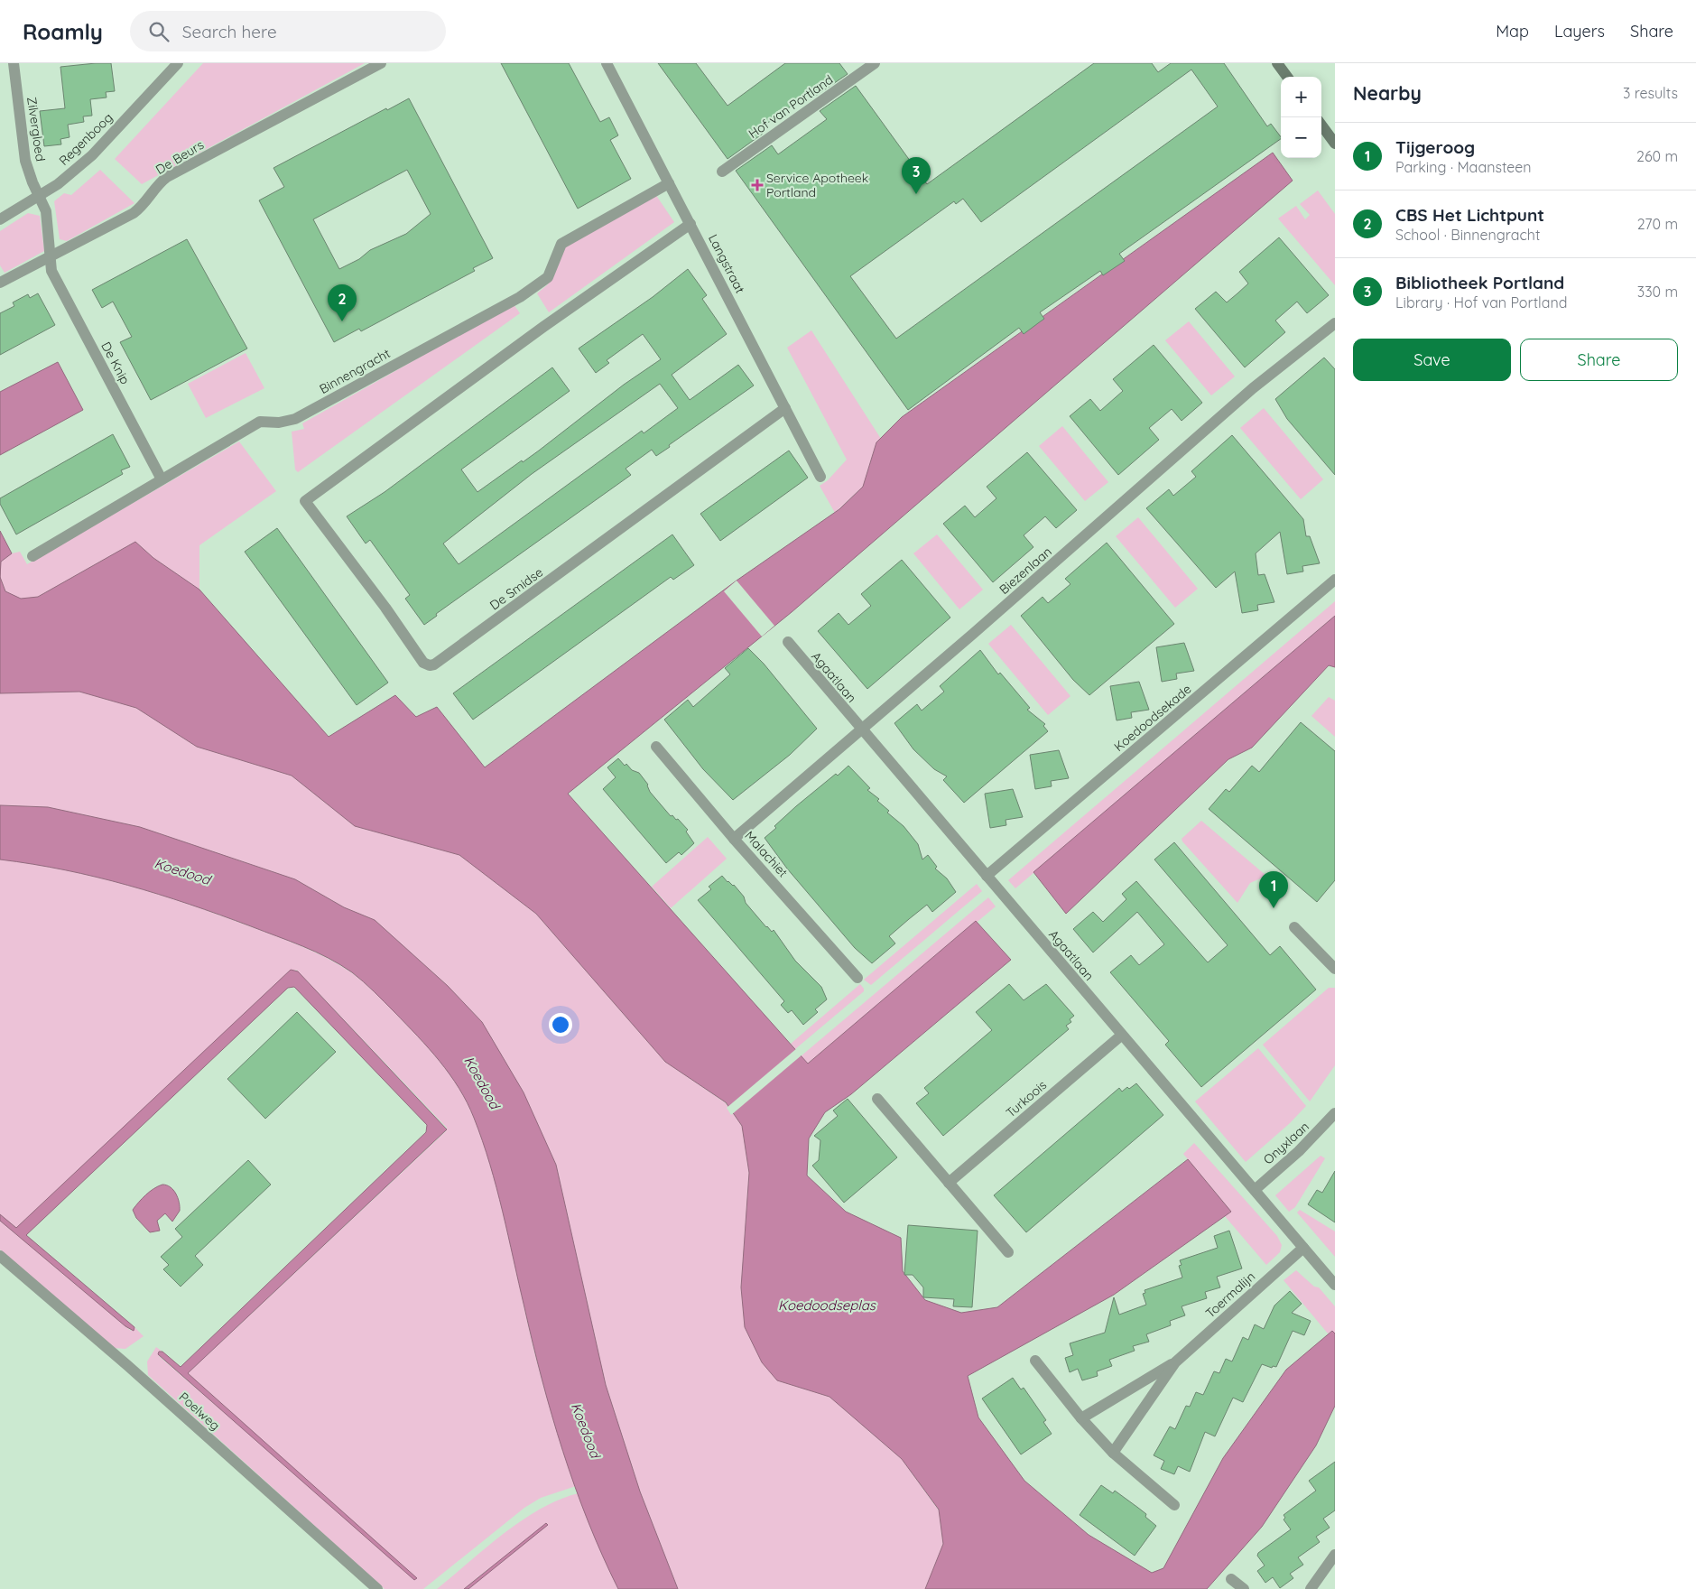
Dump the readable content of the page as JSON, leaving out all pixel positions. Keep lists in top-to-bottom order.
{
  "streets": {
    "street": [
      "Hof van Portland",
      "Zilvergloed",
      "Regenboog",
      "De Beurs",
      "Langstraat",
      "De Knip",
      "Binnengracht",
      "Biezenlaan",
      "De Smidse",
      "Agaatlaan",
      "Koedoodsekade",
      "Malachiet",
      "Turkoois",
      "Onyxlaan",
      "Toermalijn",
      "Poelweg"
    ]
  },
  "crossings": [
    ["Zilvergloed", "Regenboog"],
    ["Zilvergloed", "De Beurs"],
    ["Zilvergloed", "De Knip"],
    ["De Beurs", "De Knip"],
    ["Langstraat", "Binnengracht"],
    ["Langstraat", "De Smidse"],
    ["De Knip", "Binnengracht"],
    ["Biezenlaan", "Agaatlaan"],
    ["Biezenlaan", "Malachiet"],
    ["Agaatlaan", "Koedoodsekade"],
    ["Agaatlaan", "Turkoois"],
    ["Agaatlaan", "Onyxlaan"],
    ["Agaatlaan", "Toermalijn"]
  ],
  "water": ["Koedood", "Koedoodseplas"],
  "places": {
    "health": ["Service Apotheek Portland"]
  },
  "page": {
    "header": "Roamly",
    "search": "Search here",
    "nav": ["Map", "Layers", "Share"],
    "heading": ["Nearby", "3 results"],
    "map_buttons": ["+", "−"],
    "list": [
      {
        "mark": "1",
        "name": "Tijgeroog",
        "note": "Parking · Maansteen",
        "value": "260 m"
      },
      {
        "mark": "2",
        "name": "CBS Het Lichtpunt",
        "note": "School · Binnengracht",
        "value": "270 m"
      },
      {
        "mark": "3",
        "name": "Bibliotheek Portland",
        "note": "Library · Hof van Portland",
        "value": "330 m"
      }
    ],
    "pins": ["3", "2", "1"],
    "buttons": ["Save", "Share"]
  }
}
